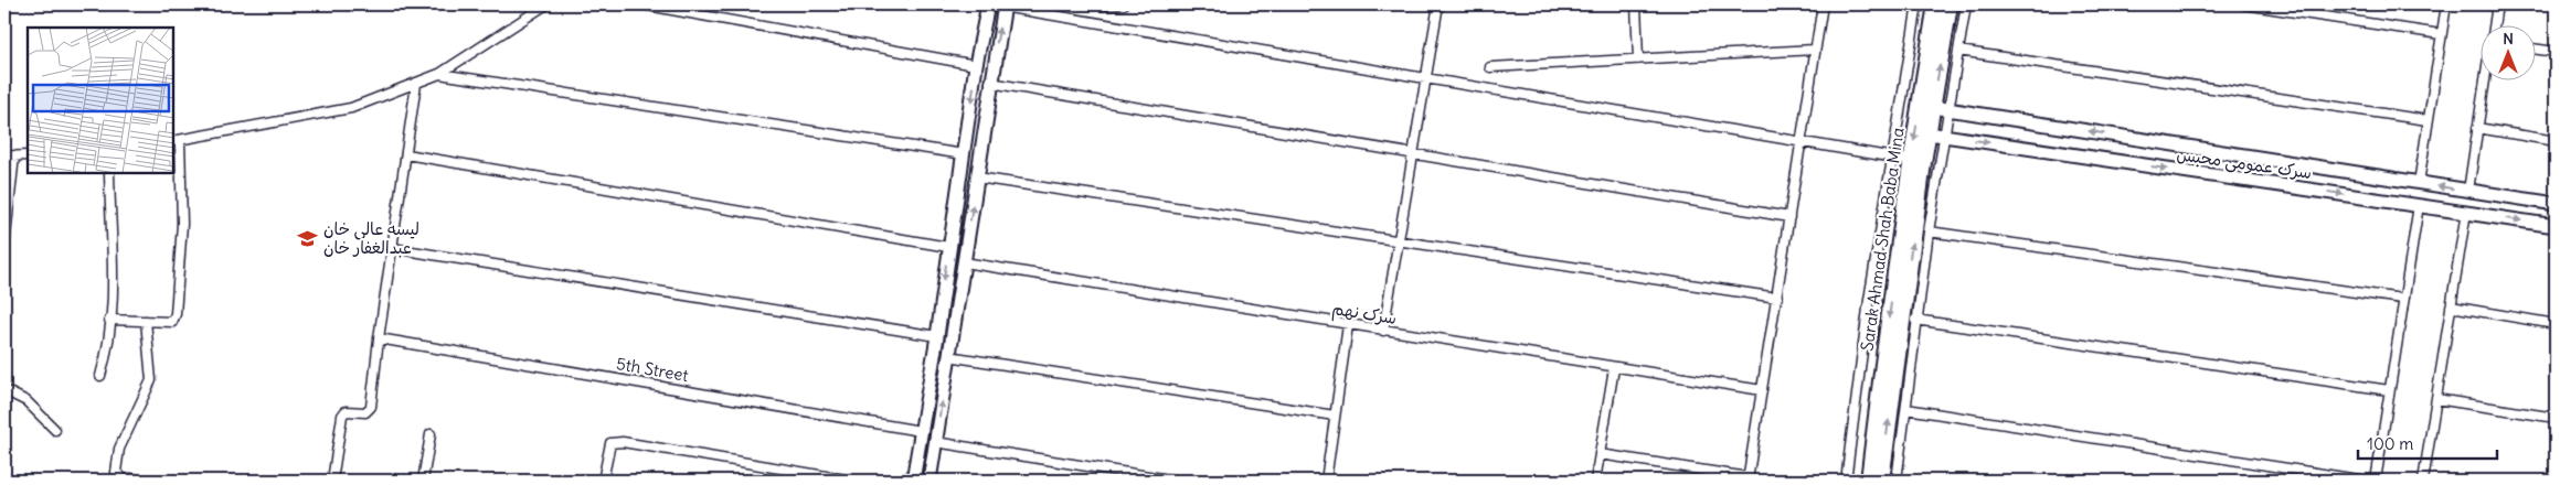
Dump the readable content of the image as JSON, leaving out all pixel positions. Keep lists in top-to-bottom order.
{
  "streets": {
    "highway": ["Sarak Ahmad Shah Baba Mina"],
    "street": ["سرک عمومی محبس", "سرک نهم", "5th Street"]
  },
  "places": {
    "school or university": ["لیسه عالی خان عبدالغفار خان"]
  },
  "scale_bar": "100 m",
  "north": "top"
}
